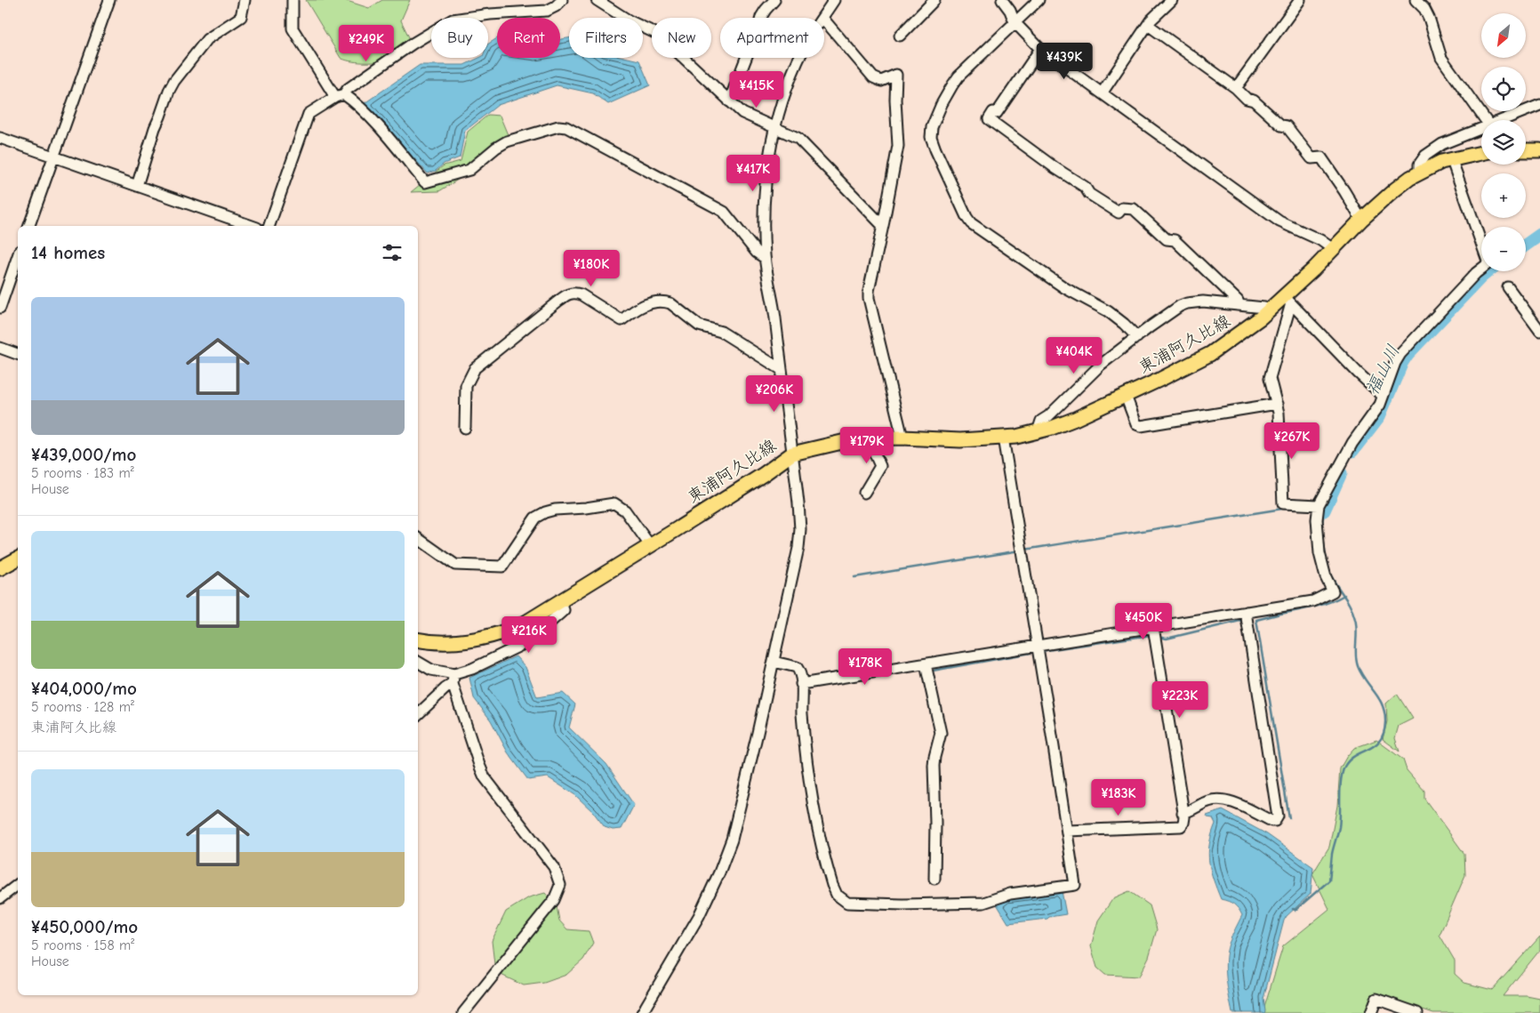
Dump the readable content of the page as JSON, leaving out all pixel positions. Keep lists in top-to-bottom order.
{
  "streets": {
    "main road": ["東浦阿久比線"]
  },
  "water": ["福山川"],
  "north": "bottom left",
  "page": {
    "map_buttons": ["+", "−"],
    "chip": [
      "Buy",
      "Rent",
      "Filters",
      "New",
      "Apartment"
    ],
    "price": [
      "¥249K",
      "¥439K",
      "¥415K",
      "¥417K",
      "¥180K",
      "¥404K",
      "¥206K",
      "¥267K",
      "¥179K",
      "¥450K",
      "¥216K",
      "¥178K",
      "¥223K",
      "¥183K"
    ],
    "heading": "14 homes",
    "list": [
      {
        "name": "¥439,000/mo",
        "note": "5 rooms · 183 m² · House"
      },
      {
        "name": "¥404,000/mo",
        "note": "5 rooms · 128 m² · 東浦阿久比線"
      },
      {
        "name": "¥450,000/mo",
        "note": "5 rooms · 158 m² · House"
      }
    ]
  }
}
